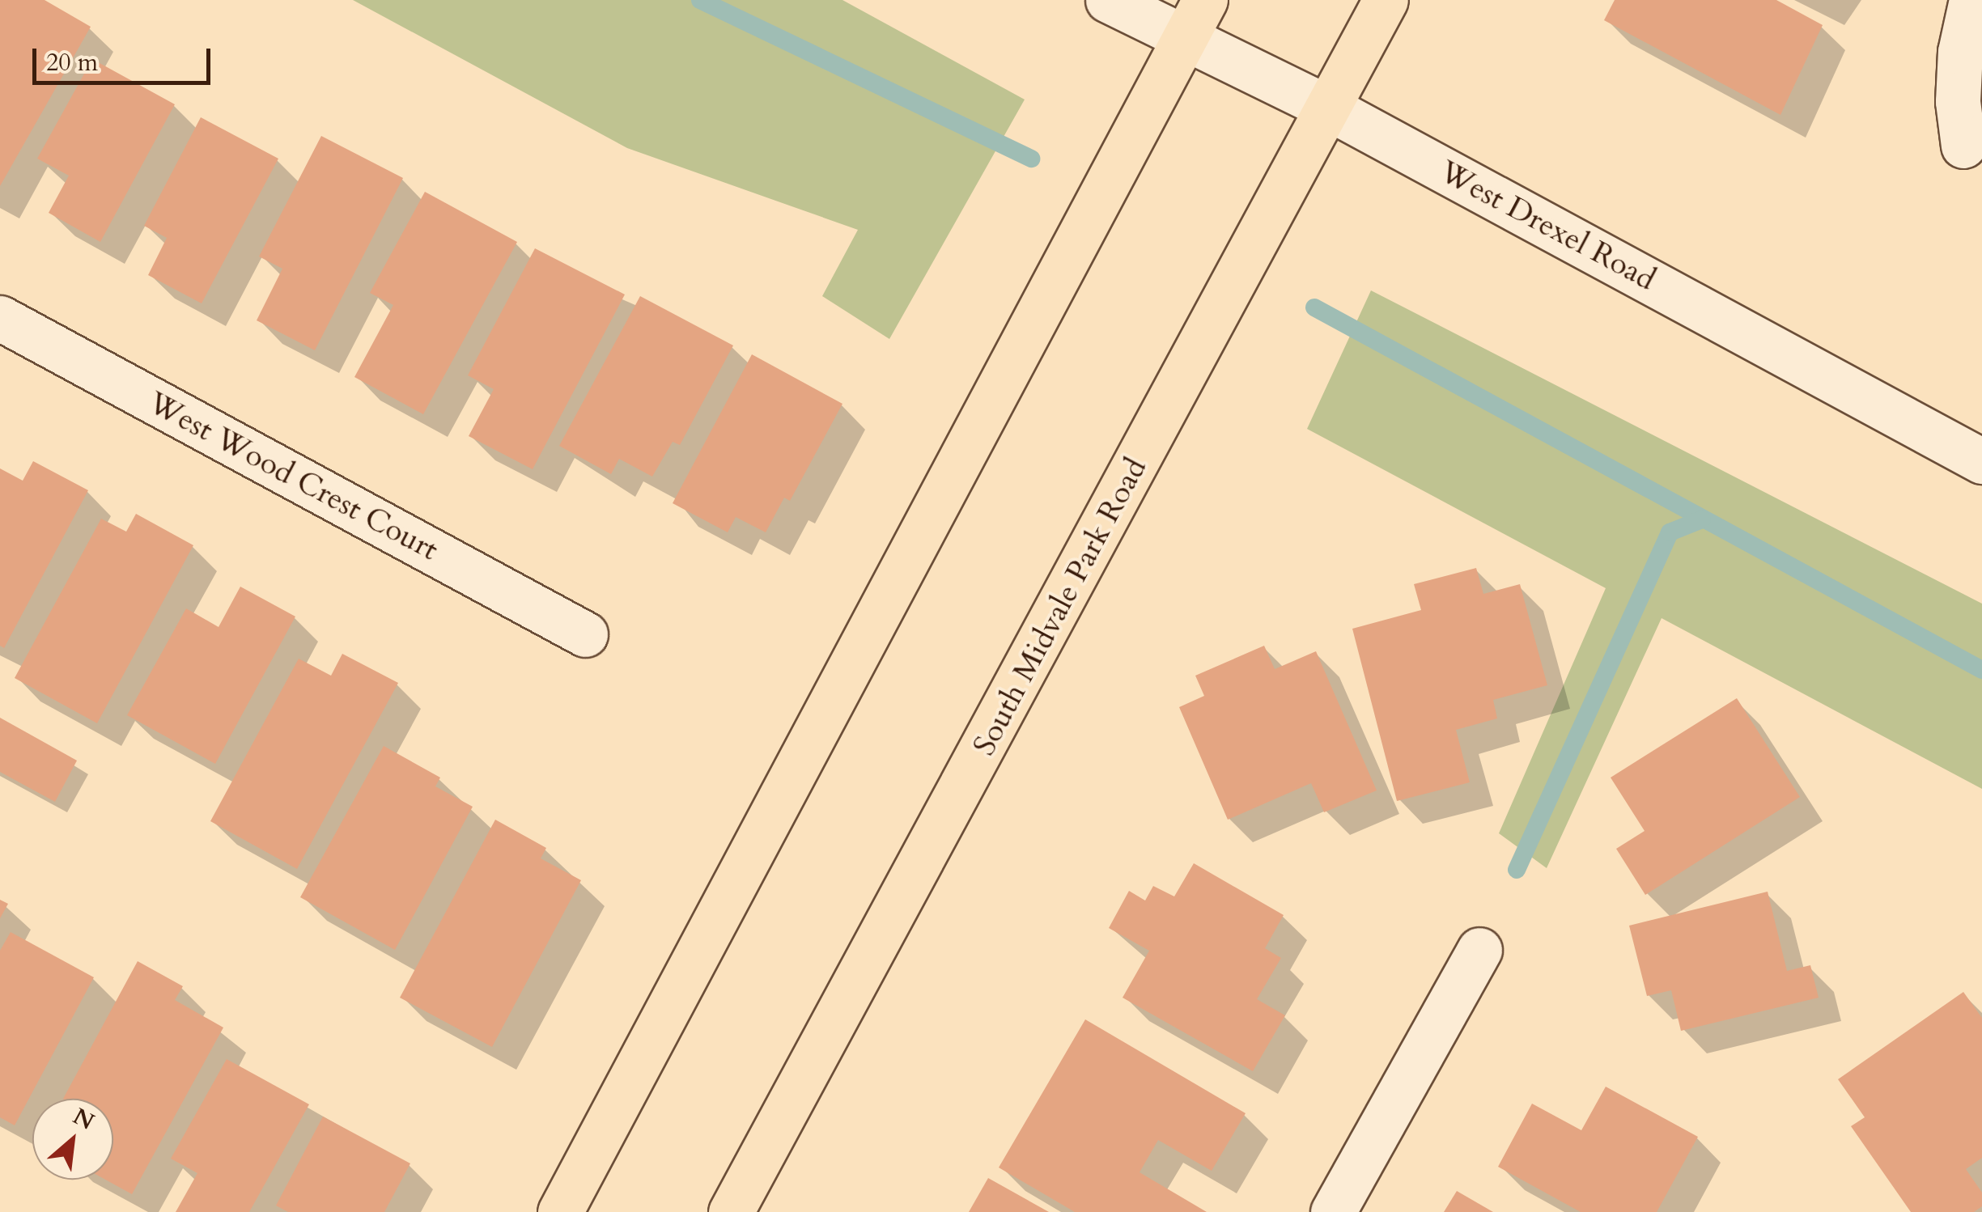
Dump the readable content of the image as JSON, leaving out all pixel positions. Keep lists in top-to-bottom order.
{
  "streets": {
    "main road": ["South Midvale Park Road"],
    "street": ["West Drexel Road", "West Wood Crest Court"]
  },
  "crossings": [
    ["West Drexel Road", "South Midvale Park Road"]
  ],
  "scale_bar": "20 m",
  "north": "top right"
}
